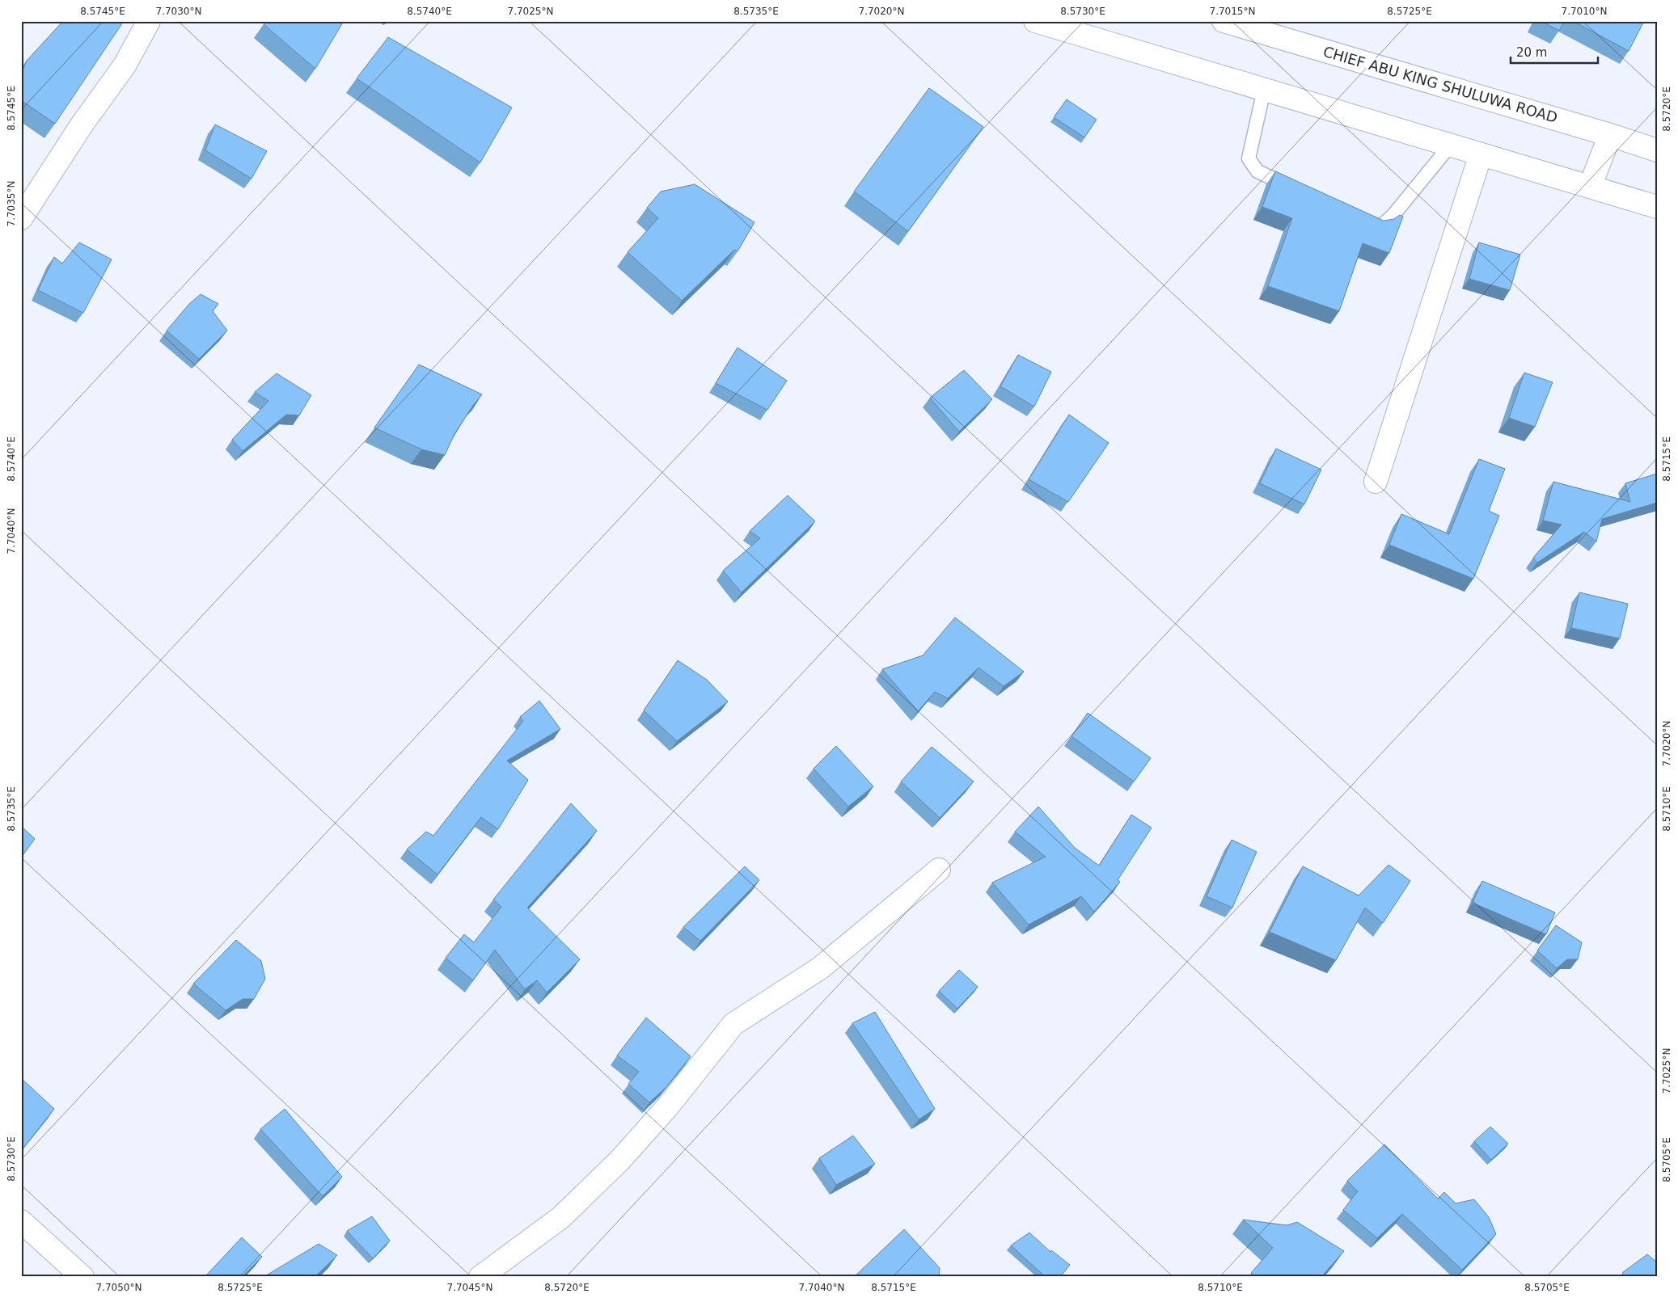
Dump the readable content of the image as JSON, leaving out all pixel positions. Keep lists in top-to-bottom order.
{
  "streets": {
    "street": ["CHIEF ABU KING SHULUWA ROAD"]
  },
  "scale_bar": "20 m",
  "coordinates": [
    "8.5745°E",
    "7.7030°N",
    "8.5740°E",
    "7.7025°N",
    "8.5735°E",
    "7.7020°N",
    "8.5730°E",
    "7.7015°N",
    "8.5725°E",
    "7.7010°N",
    "8.5720°E",
    "7.7035°N",
    "8.5715°E",
    "7.7040°N",
    "8.5710°E",
    "8.5705°E",
    "7.7050°N",
    "7.7045°N"
  ]
}
